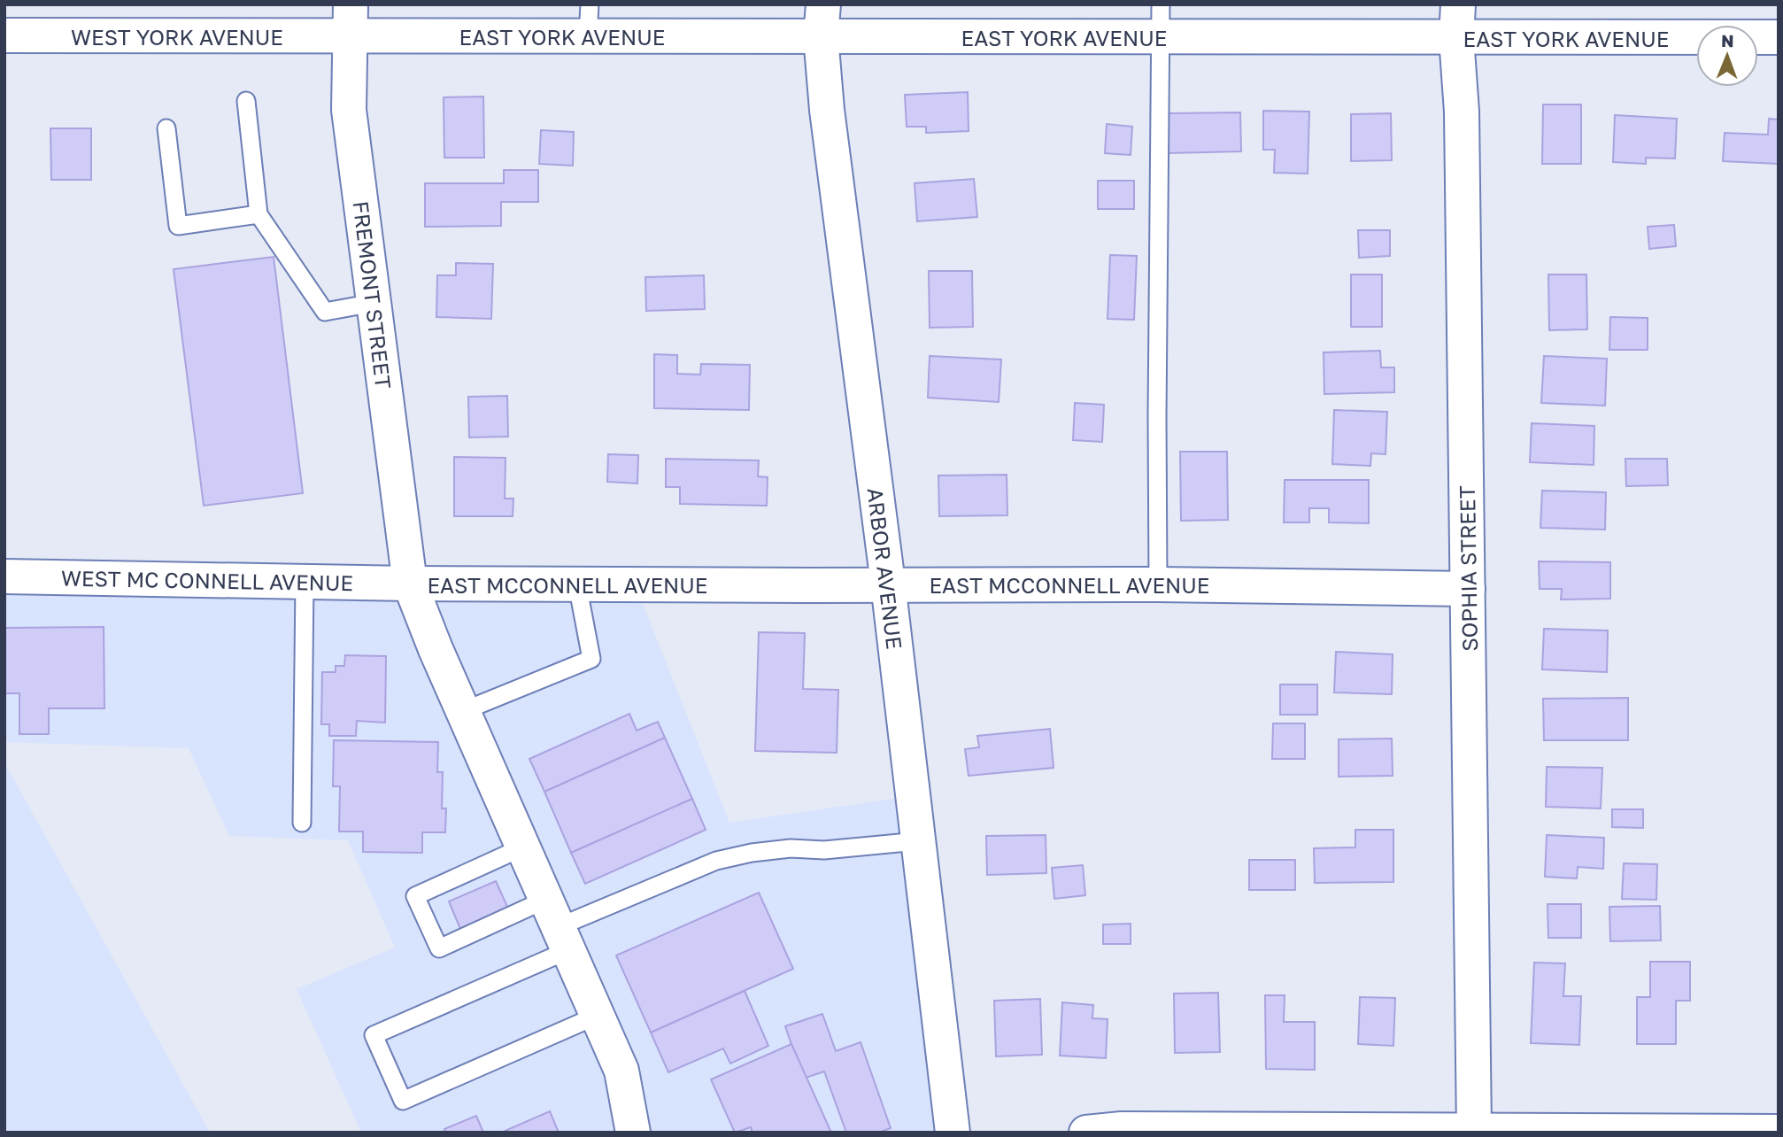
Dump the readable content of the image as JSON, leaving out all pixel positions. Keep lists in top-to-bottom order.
{
  "streets": {
    "street": [
      "WEST YORK AVENUE",
      "EAST YORK AVENUE",
      "FREMONT STREET",
      "ARBOR AVENUE",
      "SOPHIA STREET",
      "WEST MC CONNELL AVENUE",
      "EAST MCCONNELL AVENUE"
    ]
  },
  "crossings": [
    ["WEST YORK AVENUE", "EAST YORK AVENUE"],
    ["WEST YORK AVENUE", "FREMONT STREET"],
    ["EAST YORK AVENUE", "FREMONT STREET"],
    ["EAST YORK AVENUE", "ARBOR AVENUE"],
    ["EAST YORK AVENUE", "SOPHIA STREET"],
    ["FREMONT STREET", "WEST MC CONNELL AVENUE"],
    ["FREMONT STREET", "EAST MCCONNELL AVENUE"],
    ["ARBOR AVENUE", "EAST MCCONNELL AVENUE"],
    ["SOPHIA STREET", "EAST MCCONNELL AVENUE"],
    ["WEST MC CONNELL AVENUE", "EAST MCCONNELL AVENUE"]
  ],
  "north": "top"
}
